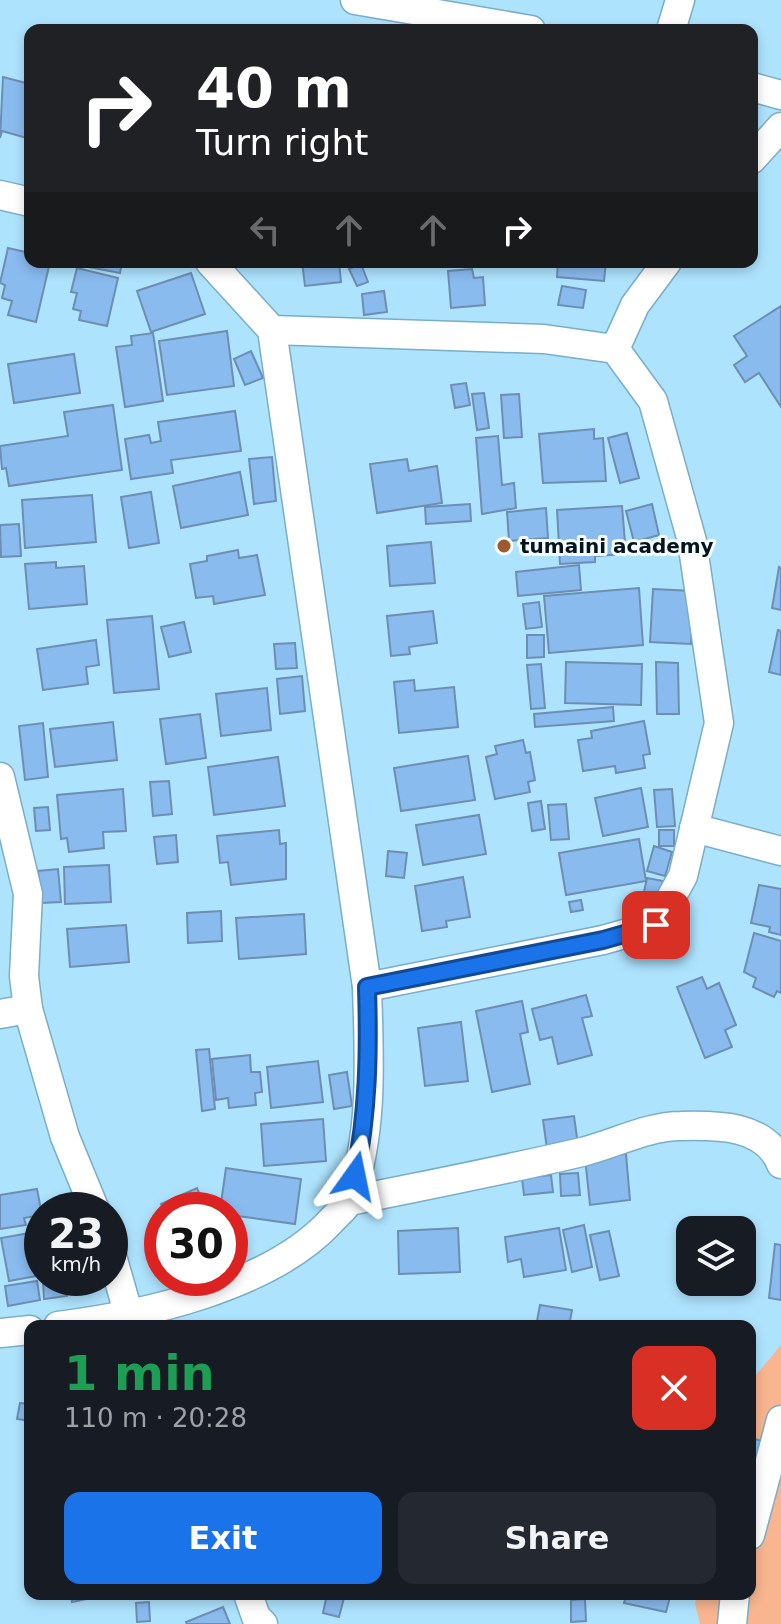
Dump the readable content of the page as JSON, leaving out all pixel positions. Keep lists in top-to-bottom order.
{
  "places": ["tumaini academy"],
  "page": {
    "turn": ["40 m", "Turn right"],
    "speed": "23 km/h",
    "limit": "30",
    "heading": ["1 min", "110 m · 20:28"],
    "buttons": ["Exit", "Share"]
  }
}
